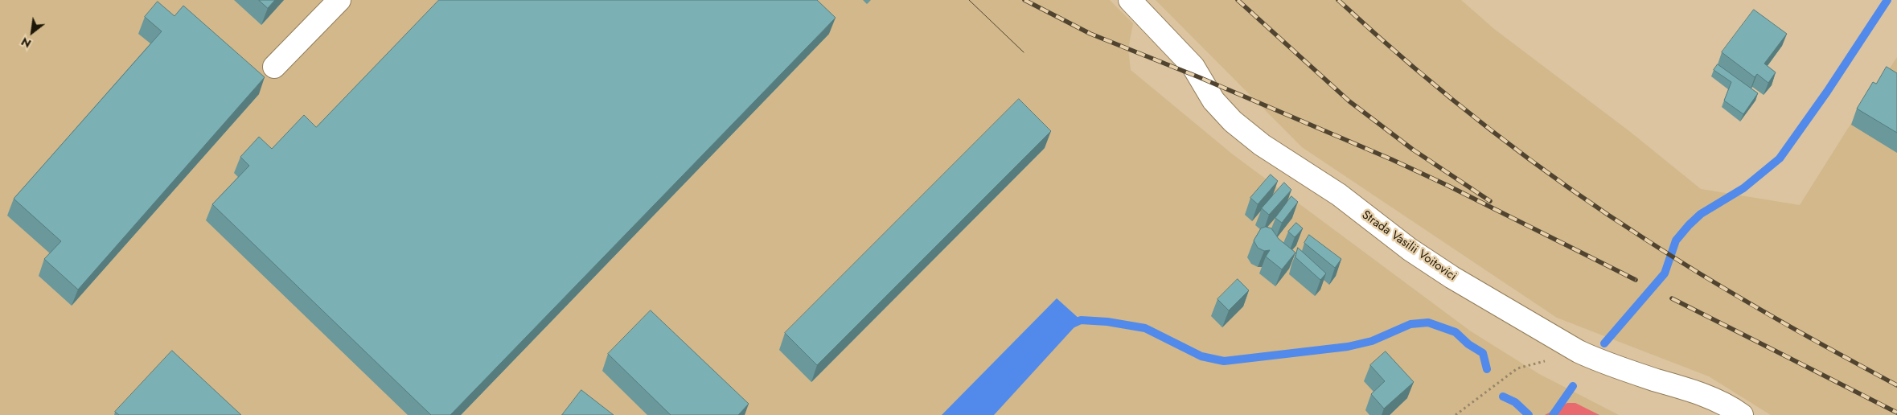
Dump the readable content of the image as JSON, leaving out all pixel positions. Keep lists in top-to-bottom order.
{
  "streets": {
    "street": ["Strada Vasilii Voitovici"]
  },
  "north": "bottom left"
}
